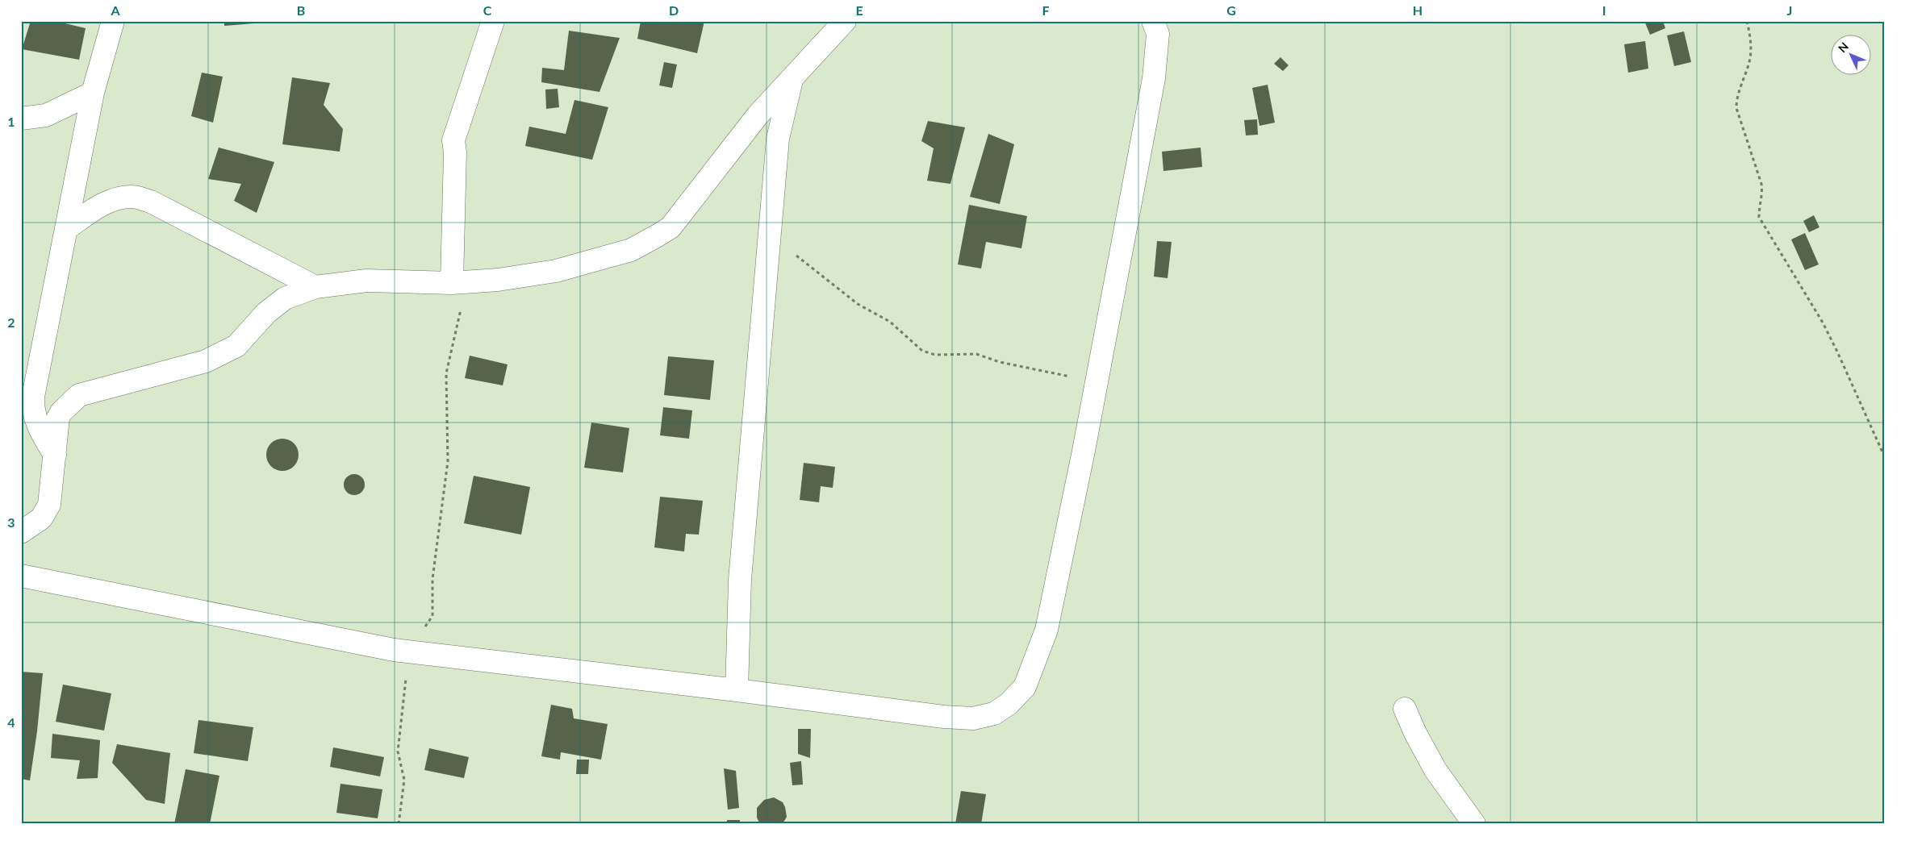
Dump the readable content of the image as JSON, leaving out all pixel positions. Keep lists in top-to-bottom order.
{
  "north": "top left",
  "grid": {
    "columns": [
      "A",
      "B",
      "C",
      "D",
      "E",
      "F",
      "G",
      "H",
      "I",
      "J"
    ],
    "rows": [
      "1",
      "2",
      "3",
      "4"
    ]
  }
}
